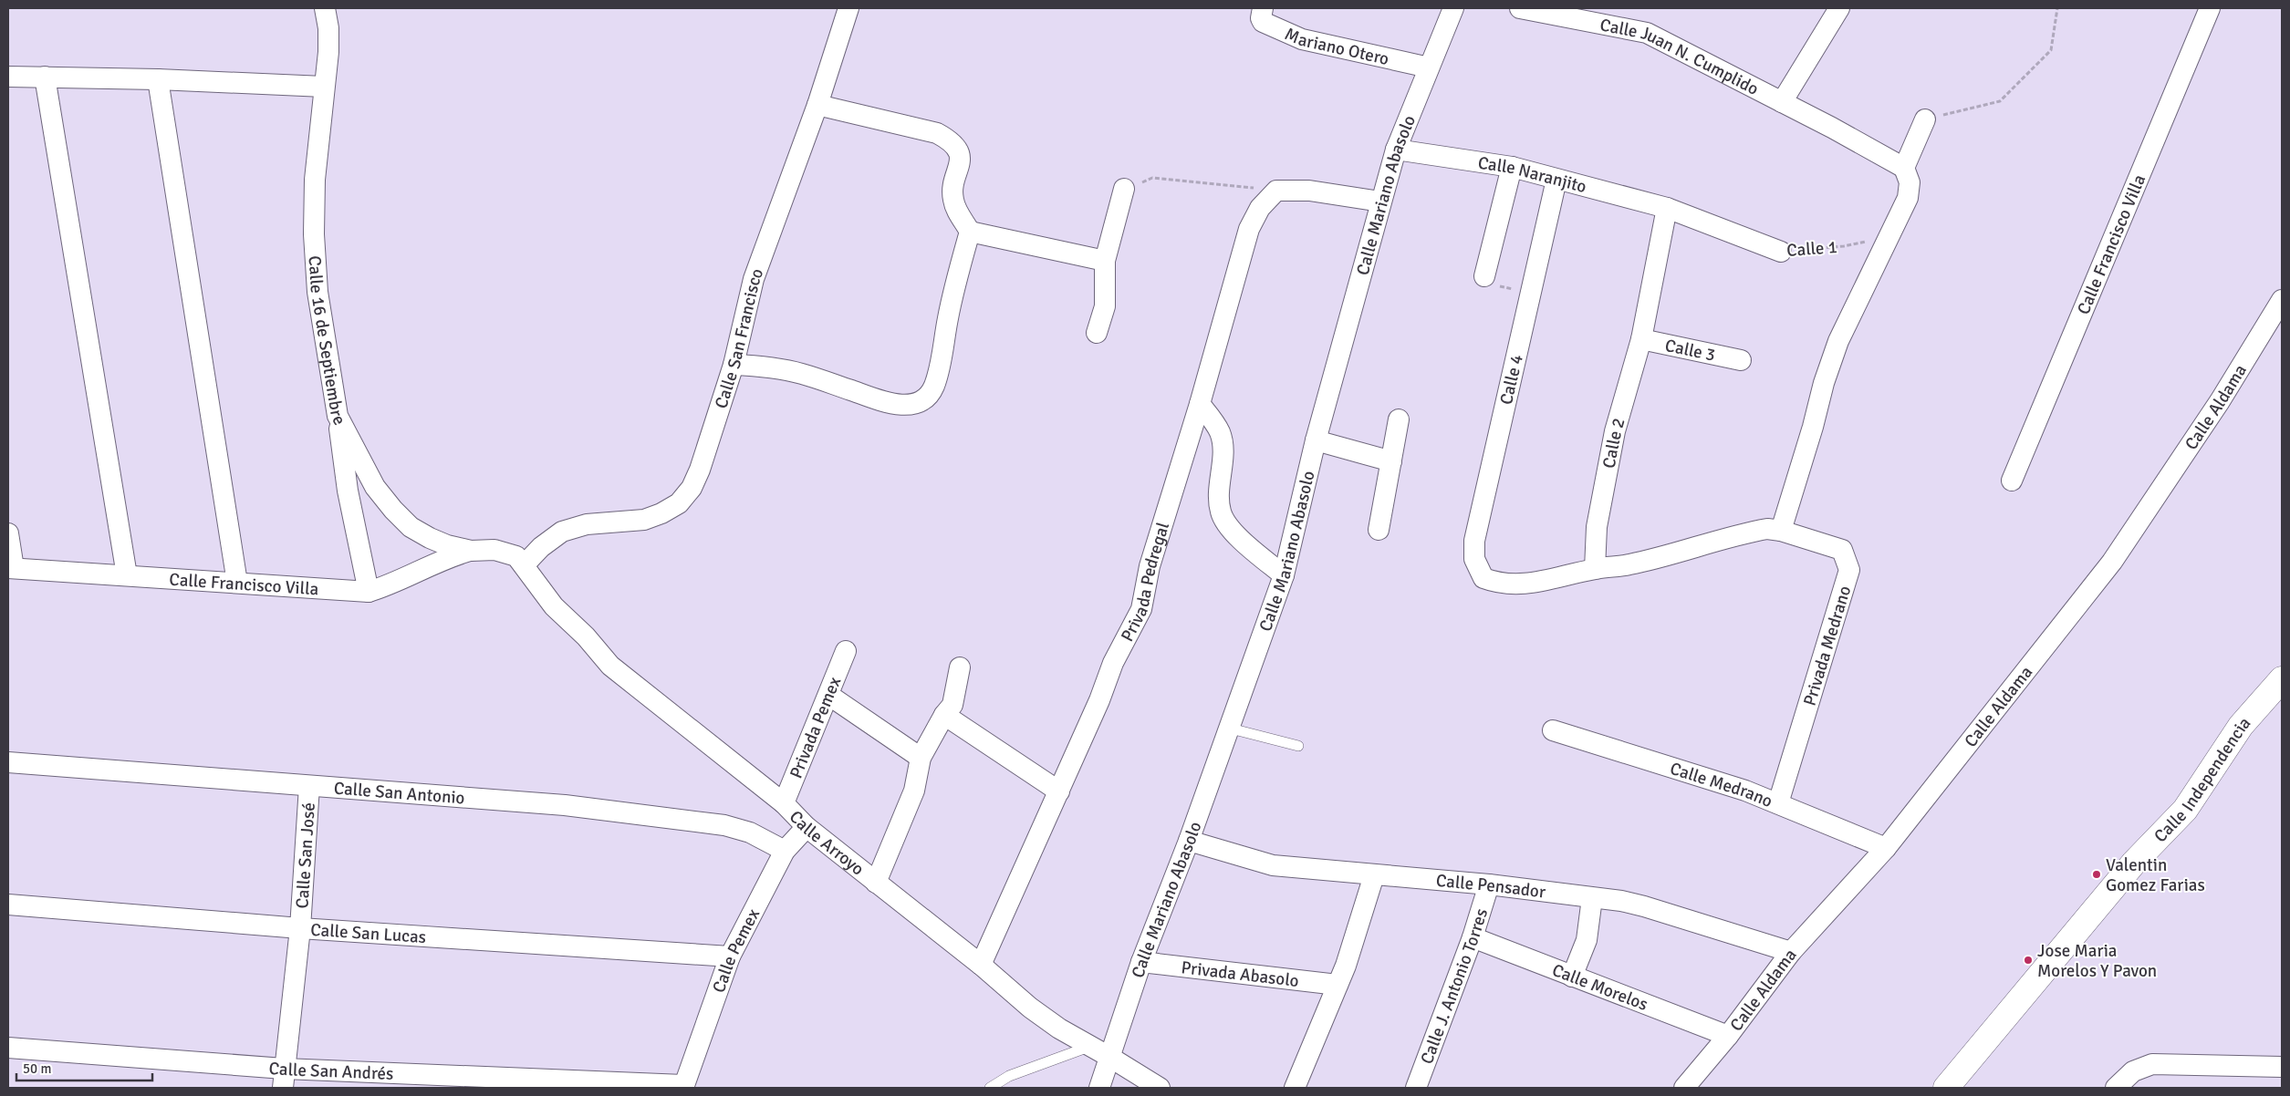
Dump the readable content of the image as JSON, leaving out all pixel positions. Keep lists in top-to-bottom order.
{
  "streets": {
    "street": [
      "Mariano Otero",
      "Calle Juan N. Cumplido",
      "Calle Naranjito",
      "Calle Mariano Abasolo",
      "Calle Francisco Villa",
      "Calle 1",
      "Calle 16 de Septiembre",
      "Calle San Francisco",
      "Calle 3",
      "Calle 4",
      "Calle Aldama",
      "Calle 2",
      "Privada Pedregal",
      "Privada Medrano",
      "Privada Pemex",
      "Calle Independencia",
      "Calle Medrano",
      "Calle San Antonio",
      "Calle Arroyo",
      "Calle San José",
      "Calle Pensador",
      "Calle San Lucas",
      "Calle Pemex",
      "Privada Abasolo",
      "Calle J. Antonio Torres",
      "Calle Morelos",
      "Calle San Andrés"
    ]
  },
  "crossings": [
    ["Mariano Otero", "Calle Mariano Abasolo"],
    ["Calle Naranjito", "Calle Mariano Abasolo"],
    ["Calle Naranjito", "Calle 1"],
    ["Calle Naranjito", "Calle 4"],
    ["Calle Naranjito", "Calle 2"],
    ["Calle Mariano Abasolo", "Calle Arroyo"],
    ["Calle Mariano Abasolo", "Calle Pensador"],
    ["Calle Mariano Abasolo", "Privada Abasolo"],
    ["Calle Francisco Villa", "Calle 16 de Septiembre"],
    ["Calle 1", "Calle 2"],
    ["Calle 16 de Septiembre", "Calle San Francisco"],
    ["Calle 16 de Septiembre", "Calle Arroyo"],
    ["Calle San Francisco", "Calle Arroyo"],
    ["Calle 3", "Calle 2"],
    ["Calle 4", "Calle 2"],
    ["Calle Aldama", "Calle Medrano"],
    ["Calle Aldama", "Calle Pensador"],
    ["Calle Aldama", "Calle Morelos"],
    ["Privada Pedregal", "Calle Arroyo"],
    ["Privada Medrano", "Calle Medrano"],
    ["Privada Pemex", "Calle Arroyo"],
    ["Calle San Antonio", "Calle San José"],
    ["Calle San Antonio", "Calle Pemex"],
    ["Calle Arroyo", "Calle Pemex"],
    ["Calle San José", "Calle San Lucas"],
    ["Calle San José", "Calle San Andrés"],
    ["Calle Pensador", "Calle J. Antonio Torres"],
    ["Calle San Lucas", "Calle Pemex"],
    ["Calle Pemex", "Calle San Andrés"],
    ["Calle J. Antonio Torres", "Calle Morelos"]
  ],
  "places": ["Valentin Gomez Farias", "Jose Maria Morelos Y Pavon"],
  "scale_bar": "50 m"
}
